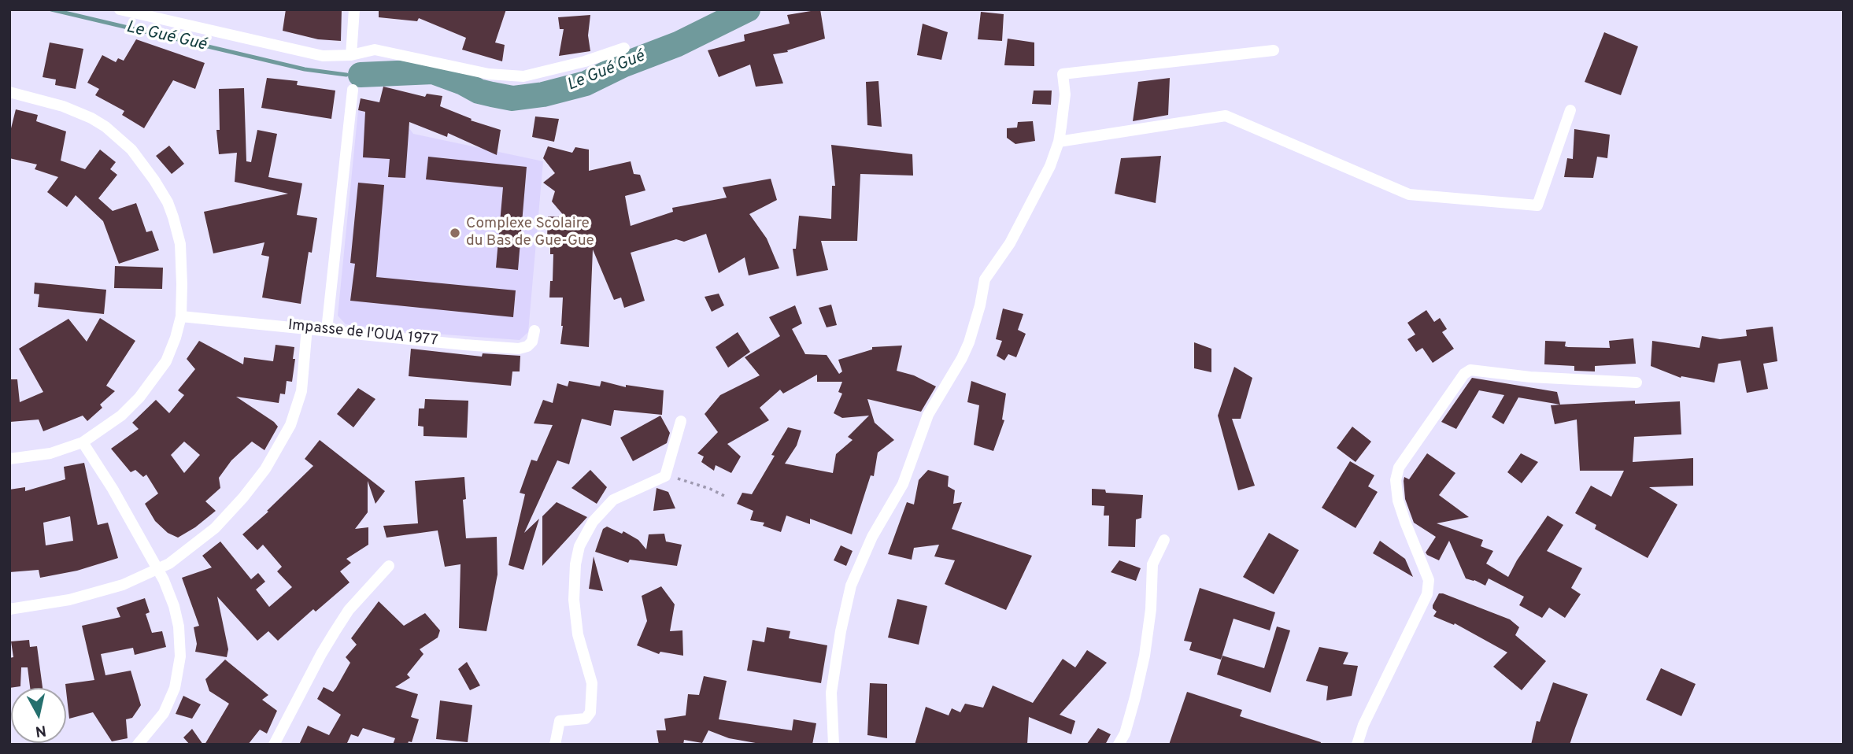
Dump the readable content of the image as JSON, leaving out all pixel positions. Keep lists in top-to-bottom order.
{
  "streets": {
    "street": ["Impasse de l'OUA 1977"]
  },
  "water": ["Le Gué Gué"],
  "places": ["Complexe Scolaire du Bas de Gue-Gue"],
  "north": "bottom"
}
